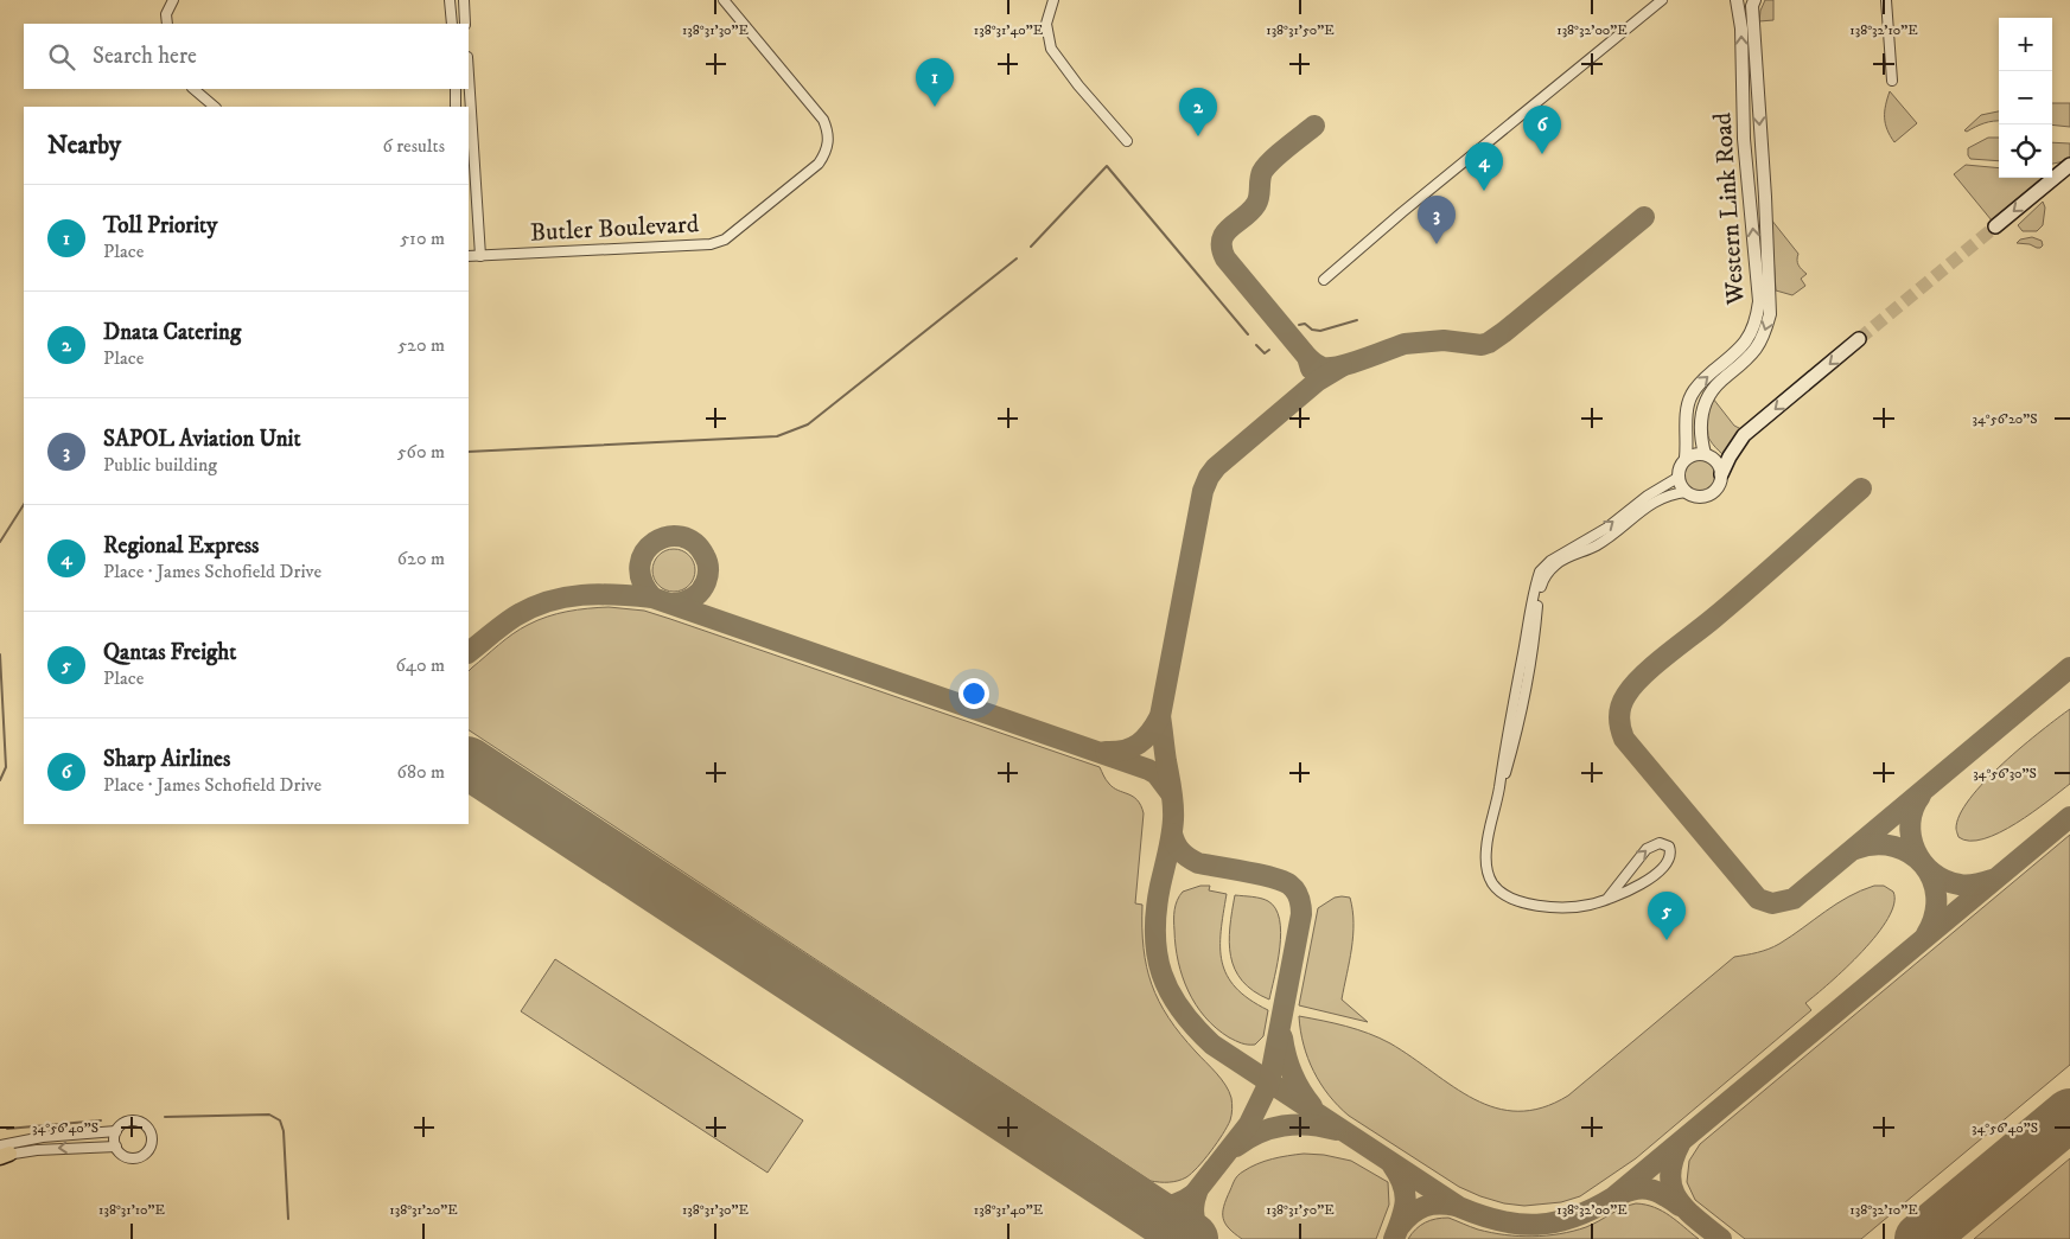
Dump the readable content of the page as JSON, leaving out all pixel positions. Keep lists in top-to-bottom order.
{
  "streets": {
    "street": ["Western Link Road", "Butler Boulevard"]
  },
  "page": {
    "map_buttons": ["+", "−"],
    "search": "Search here",
    "pins": [
      "1",
      "2",
      "6",
      "4",
      "3",
      "5"
    ],
    "heading": ["Nearby", "6 results"],
    "list": [
      {
        "mark": "1",
        "name": "Toll Priority",
        "note": "Place",
        "value": "510 m"
      },
      {
        "mark": "2",
        "name": "Dnata Catering",
        "note": "Place",
        "value": "520 m"
      },
      {
        "mark": "3",
        "name": "SAPOL Aviation Unit",
        "note": "Public building",
        "value": "560 m"
      },
      {
        "mark": "4",
        "name": "Regional Express",
        "note": "Place · James Schofield Drive",
        "value": "620 m"
      },
      {
        "mark": "5",
        "name": "Qantas Freight",
        "note": "Place",
        "value": "640 m"
      },
      {
        "mark": "6",
        "name": "Sharp Airlines",
        "note": "Place · James Schofield Drive",
        "value": "680 m"
      }
    ]
  },
  "coordinates": [
    "138°31'30\"E",
    "138°31'40\"E",
    "138°31'50\"E",
    "138°32'00\"E",
    "138°32'10\"E",
    "34°56'20\"S",
    "34°56'30\"S",
    "34°56'40\"S",
    "138°31'10\"E",
    "138°31'20\"E"
  ]
}
